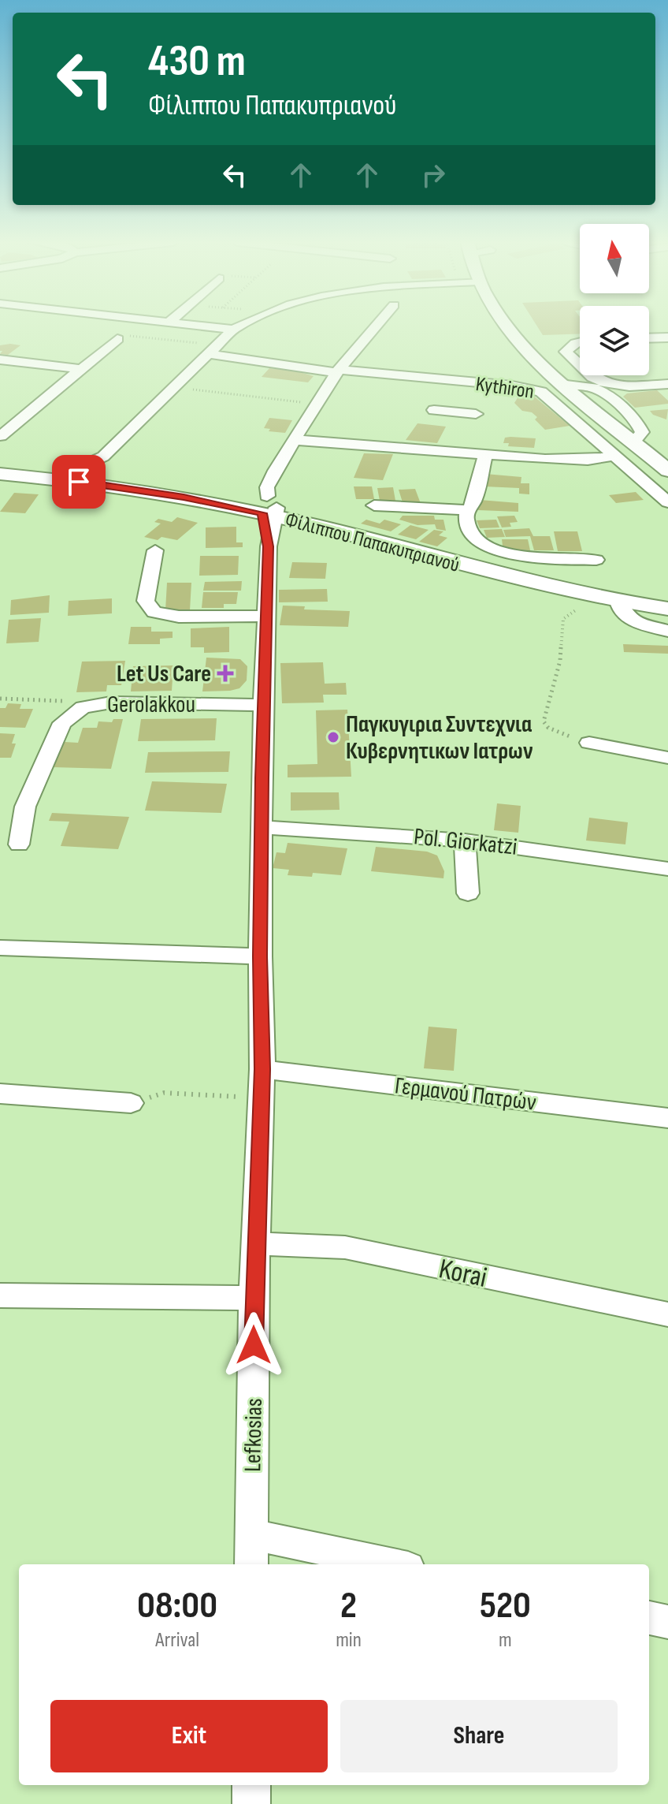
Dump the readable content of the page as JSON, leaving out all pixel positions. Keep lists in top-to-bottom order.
{
  "streets": {
    "main road": ["Φίλιππου Παπακυπριανού"],
    "street": [
      "Kythiron",
      "Gerolakkou",
      "Pol. Giorkatzi",
      "Γερμανού Πατρών",
      "Korai",
      "Lefkosias"
    ]
  },
  "crossings": [
    ["Kythiron", "Lefkosias"],
    ["Φίλιππου Παπακυπριανού", "Lefkosias"],
    ["Gerolakkou", "Lefkosias"],
    ["Pol. Giorkatzi", "Lefkosias"],
    ["Γερμανού Πατρών", "Lefkosias"],
    ["Korai", "Lefkosias"]
  ],
  "places": {
    "health": ["Let Us Care"],
    "other": ["Παγκυγιρια Συντεχνια Κυβερνητικων Ιατρων"]
  },
  "north": "top",
  "page": {
    "turn": ["430 m", "Φίλιππου Παπακυπριανού"],
    "eta": [
      "08:00",
      "Arrival",
      "2",
      "min",
      "520",
      "m"
    ],
    "buttons": ["Exit", "Share"]
  }
}
